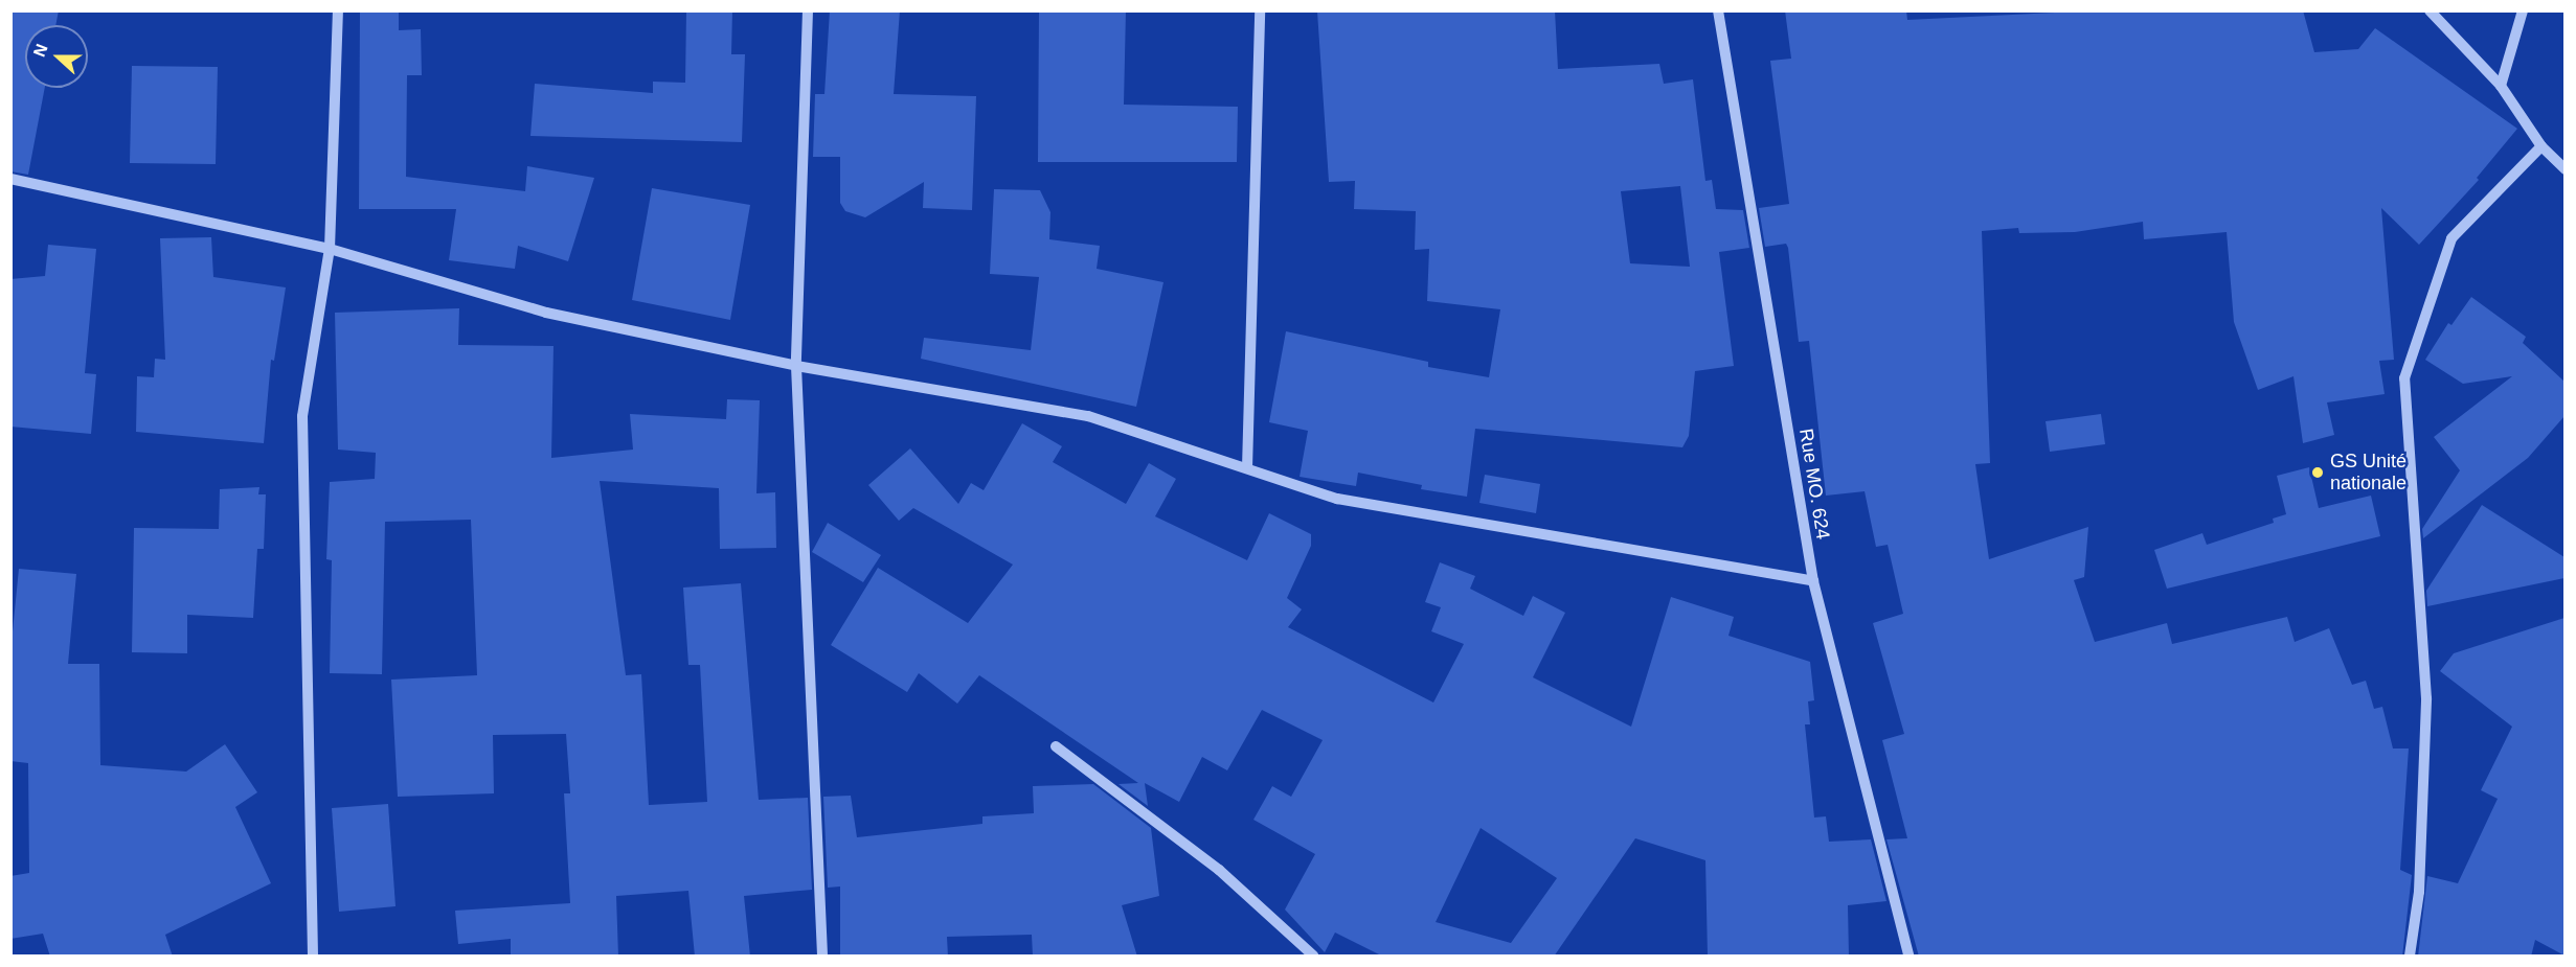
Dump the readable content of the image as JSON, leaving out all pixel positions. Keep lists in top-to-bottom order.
{
  "streets": {
    "street": ["Rue MO. 624"]
  },
  "places": ["GS Unité nationale"],
  "north": "left"
}
